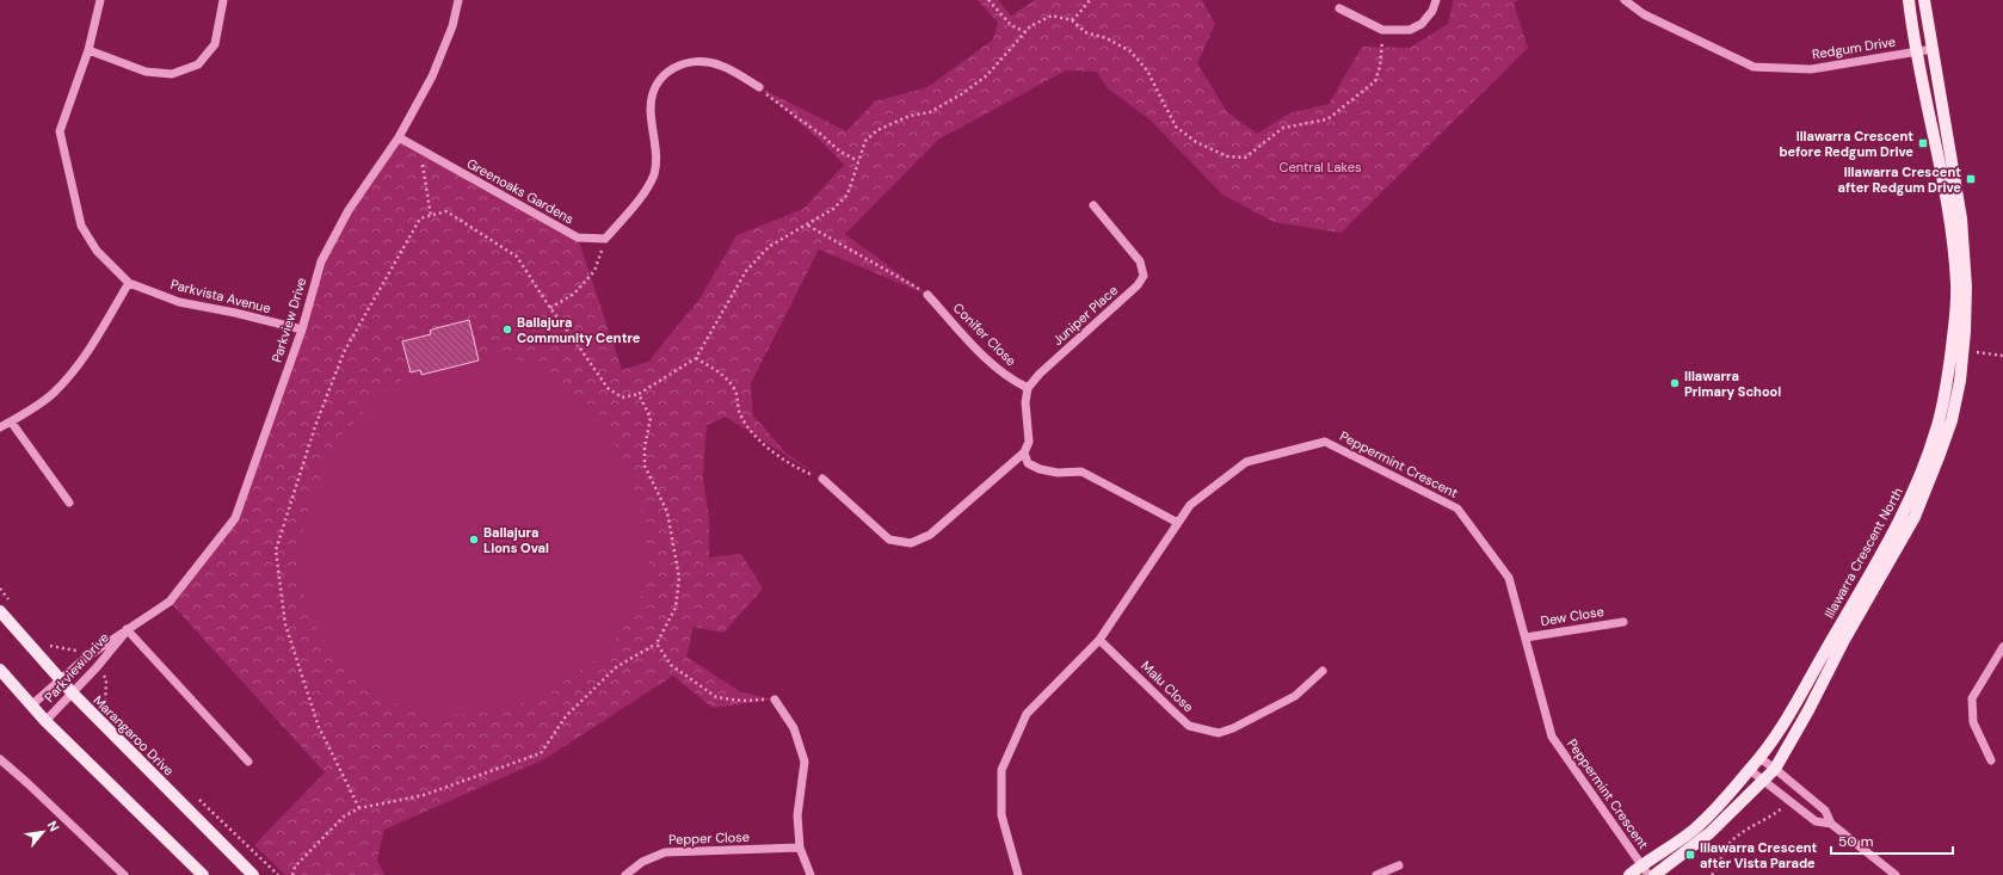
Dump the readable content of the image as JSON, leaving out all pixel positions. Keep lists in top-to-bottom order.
{
  "streets": {
    "main road": ["Illawarra Crescent North", "Marangaroo Drive"],
    "street": [
      "Redgum Drive",
      "Greenoaks Gardens",
      "Parkvista Avenue",
      "Juniper Place",
      "Parkview Drive",
      "Conifer Close",
      "Peppermint Crescent",
      "Dew Close",
      "Malu Close",
      "Pepper Close"
    ]
  },
  "crossings": [
    ["Redgum Drive", "Illawarra Crescent North"],
    ["Greenoaks Gardens", "Parkview Drive"],
    ["Parkvista Avenue", "Parkview Drive"],
    ["Juniper Place", "Conifer Close"],
    ["Parkview Drive", "Marangaroo Drive"],
    ["Peppermint Crescent", "Illawarra Crescent North"],
    ["Peppermint Crescent", "Dew Close"],
    ["Peppermint Crescent", "Malu Close"]
  ],
  "parks": ["Central Lakes"],
  "places": {
    "transit": ["Illawarra Crescent before Redgum Drive", "Illawarra Crescent after Redgum Drive", "Illawarra Crescent after Vista Parade"],
    "other": ["Ballajura Community Centre", "Illawarra Primary School", "Ballajura Lions Oval"]
  },
  "scale_bar": "50 m",
  "north": "top right"
}
